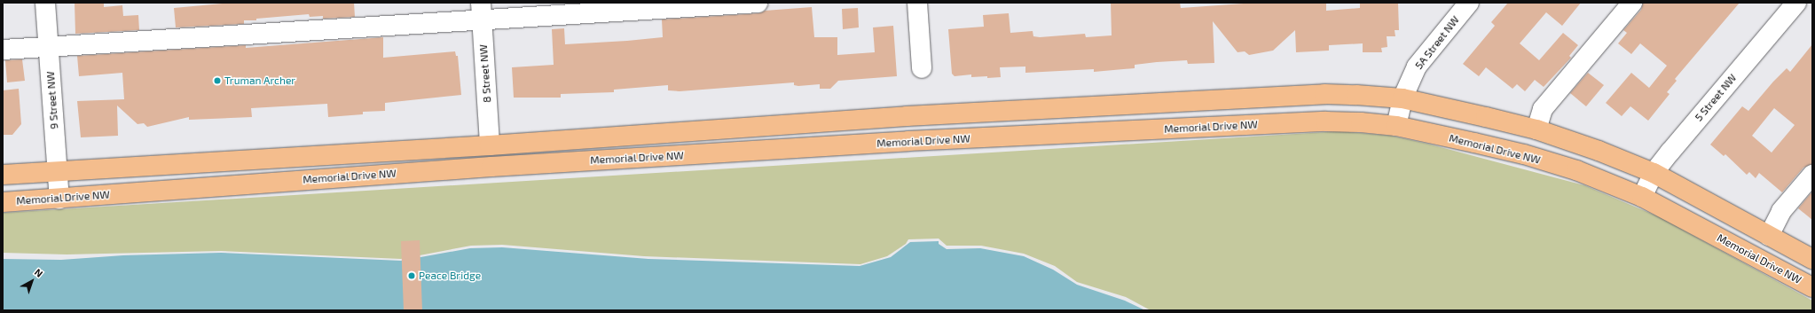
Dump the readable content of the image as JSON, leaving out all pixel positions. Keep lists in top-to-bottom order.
{
  "streets": {
    "main road": ["Memorial Drive NW"],
    "street": [
      "5A Street NW",
      "8 Street NW",
      "5 Street NW",
      "9 Street NW"
    ]
  },
  "crossings": [
    ["5A Street NW", "Memorial Drive NW"],
    ["8 Street NW", "Memorial Drive NW"],
    ["5 Street NW", "Memorial Drive NW"],
    ["9 Street NW", "Memorial Drive NW"]
  ],
  "places": ["Truman Archer", "Peace Bridge"],
  "north": "top right"
}
